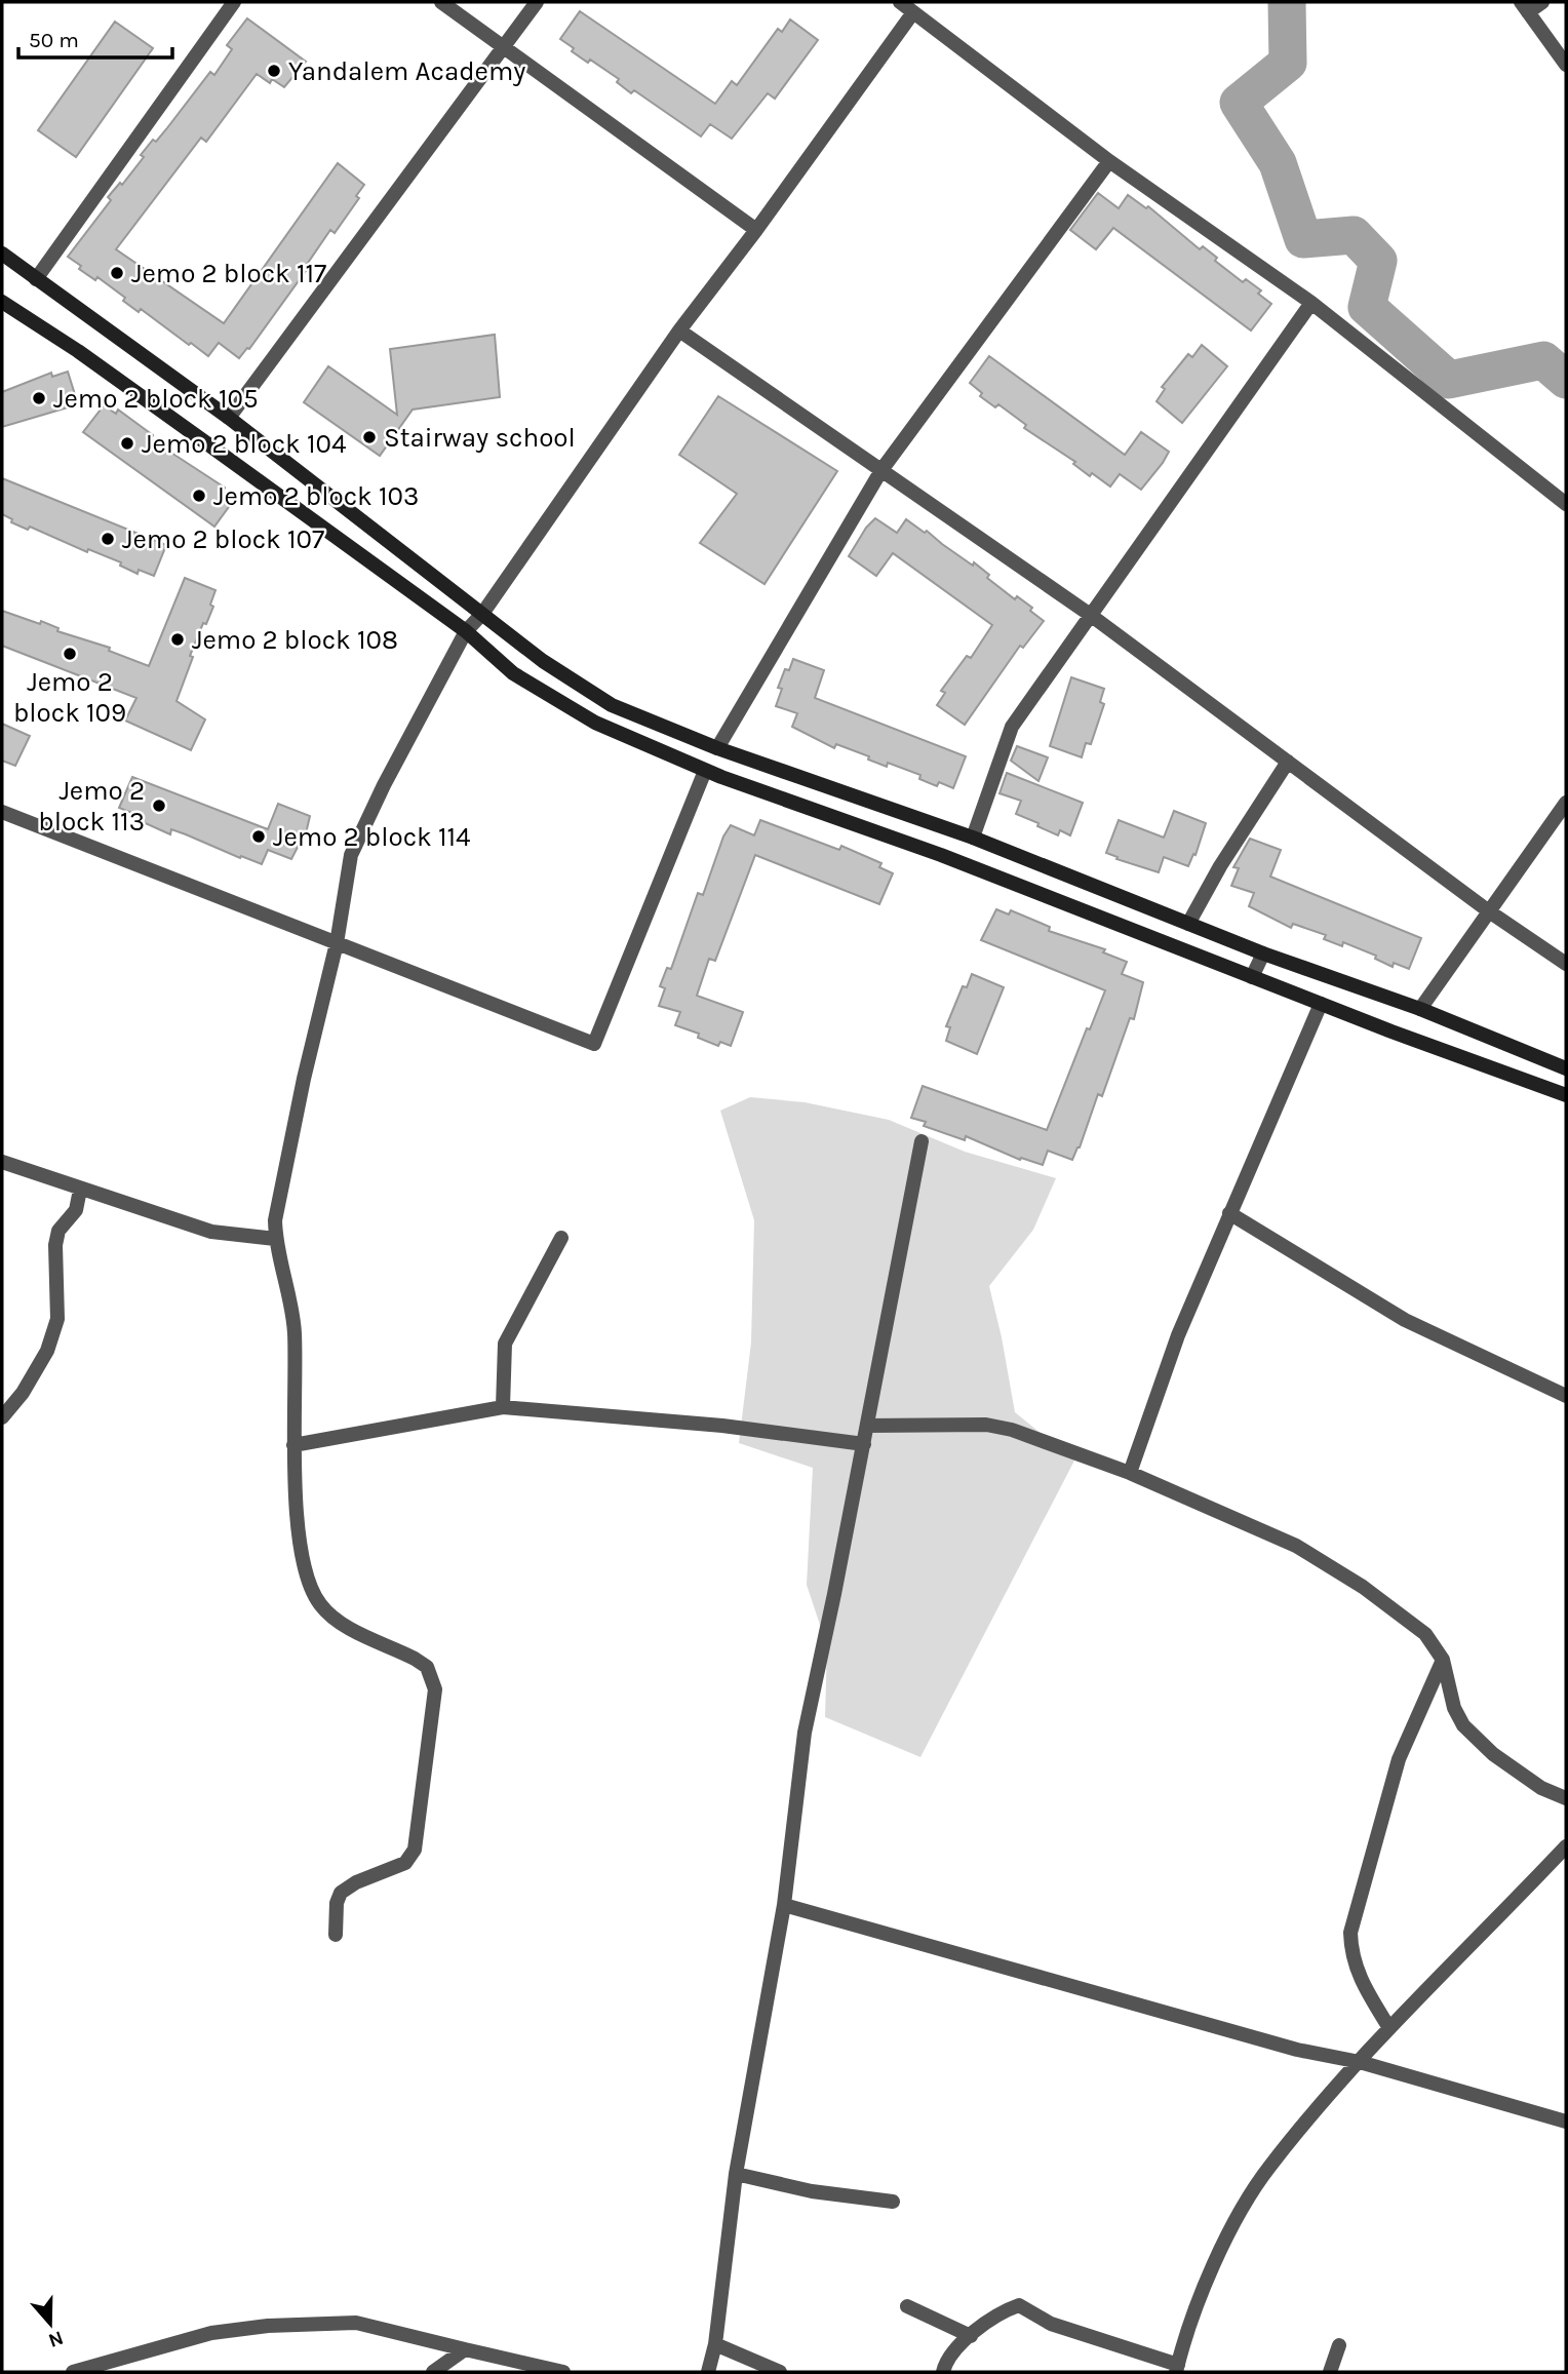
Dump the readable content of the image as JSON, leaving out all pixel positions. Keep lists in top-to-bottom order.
{
  "places": [
    "Yandalem Academy",
    "Jemo 2 block 117",
    "Jemo 2 block 105",
    "Stairway school",
    "Jemo 2 block 104",
    "Jemo 2 block 103",
    "Jemo 2 block 107",
    "Jemo 2 block 108",
    "Jemo 2 block 109",
    "Jemo 2 block 113",
    "Jemo 2 block 114"
  ],
  "scale_bar": "50 m",
  "north": "bottom"
}
